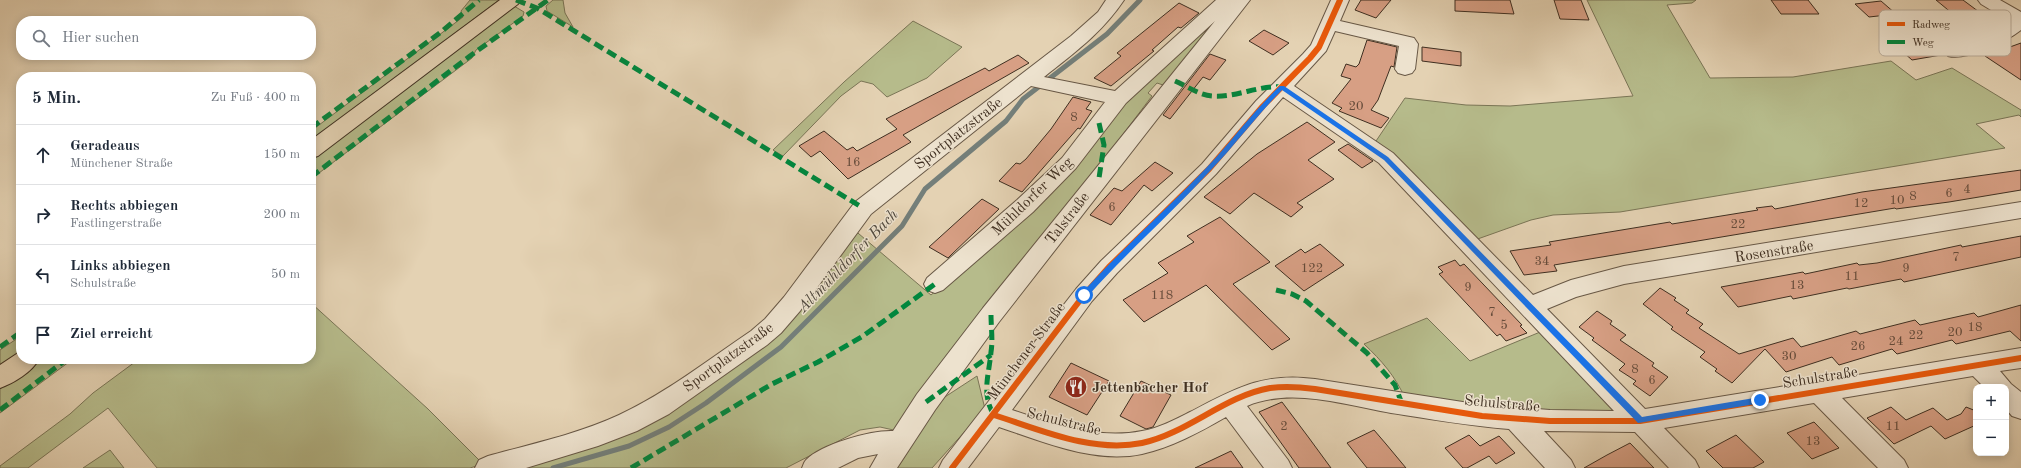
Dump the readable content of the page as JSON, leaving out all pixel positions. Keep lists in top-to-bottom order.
{
  "streets": {
    "street": [
      "Sportplatzstraße",
      "Mühldorfer Weg",
      "Talstraße",
      "Rosenstraße",
      "Münchener Straße",
      "Schulstraße"
    ]
  },
  "crossings": [
    ["Münchener Straße", "Schulstraße"]
  ],
  "water": ["Altmühldorfer Bach"],
  "places": {
    "restaurant": ["Jettenbacher Hof"]
  },
  "house_numbers": [
    "20",
    "8",
    "16",
    "4",
    "6",
    "8",
    "10",
    "12",
    "6",
    "22",
    "7",
    "34",
    "122",
    "9",
    "11",
    "13",
    "9",
    "118",
    "7",
    "5",
    "18",
    "20",
    "22",
    "24",
    "26",
    "30",
    "8",
    "6",
    "2",
    "11",
    "13"
  ],
  "legend": ["Radweg", "Weg"],
  "page": {
    "search": "Hier suchen",
    "heading": ["5 Min.", "Zu Fuß · 400 m"],
    "list": [
      ["Geradeaus", "Münchener Straße", "150 m"],
      ["Rechts abbiegen", "Fastlingerstraße", "200 m"],
      ["Links abbiegen", "Schulstraße", "50 m"],
      "Ziel erreicht"
    ],
    "map_buttons": ["+", "−"]
  }
}
